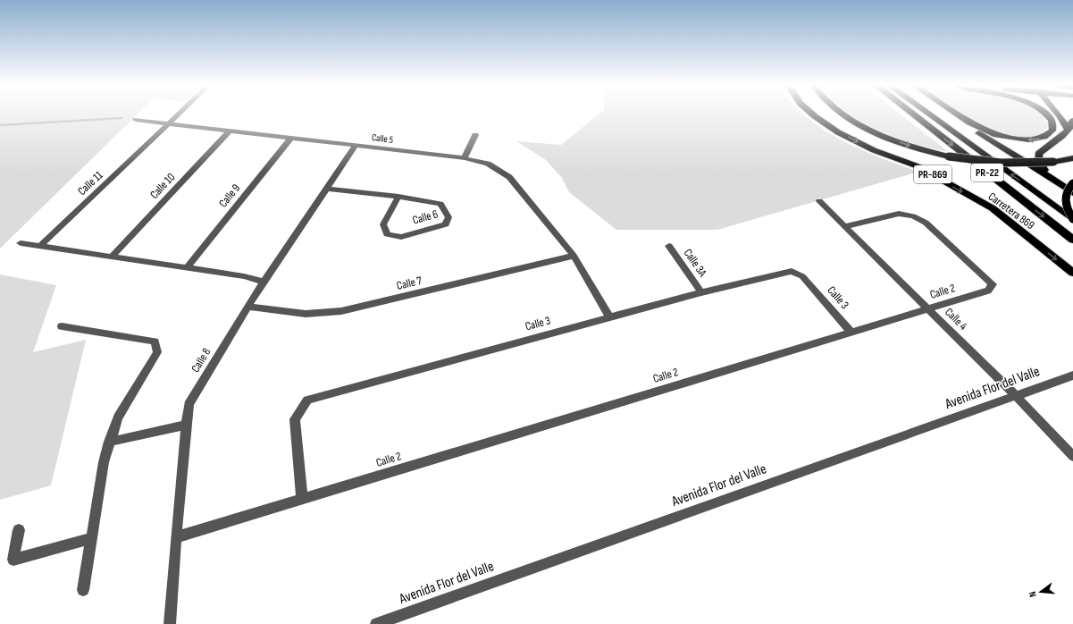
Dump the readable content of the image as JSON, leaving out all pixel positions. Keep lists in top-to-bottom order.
{
  "streets": {
    "highway": ["PR-22", "PR-869", "Carretera 869"],
    "street": [
      "Calle 5",
      "Calle 11",
      "Calle 10",
      "Calle 9",
      "Calle 6",
      "Calle 3A",
      "Calle 7",
      "Calle 2",
      "Calle 3",
      "Calle 4",
      "Calle 8",
      "Avenida Flor del Valle"
    ]
  },
  "crossings": [
    ["Calle 5", "Calle 11"],
    ["Calle 5", "Calle 10"],
    ["Calle 5", "Calle 9"],
    ["Calle 5", "Calle 7"],
    ["Calle 5", "Calle 3"],
    ["Calle 5", "Calle 8"],
    ["Calle 6", "Calle 8"],
    ["Calle 3A", "Calle 3"],
    ["Calle 7", "Calle 8"],
    ["Calle 2", "Calle 3"],
    ["Calle 2", "Calle 4"],
    ["Calle 2", "Calle 8"],
    ["Calle 4", "Avenida Flor del Valle"]
  ],
  "north": "left"
}
